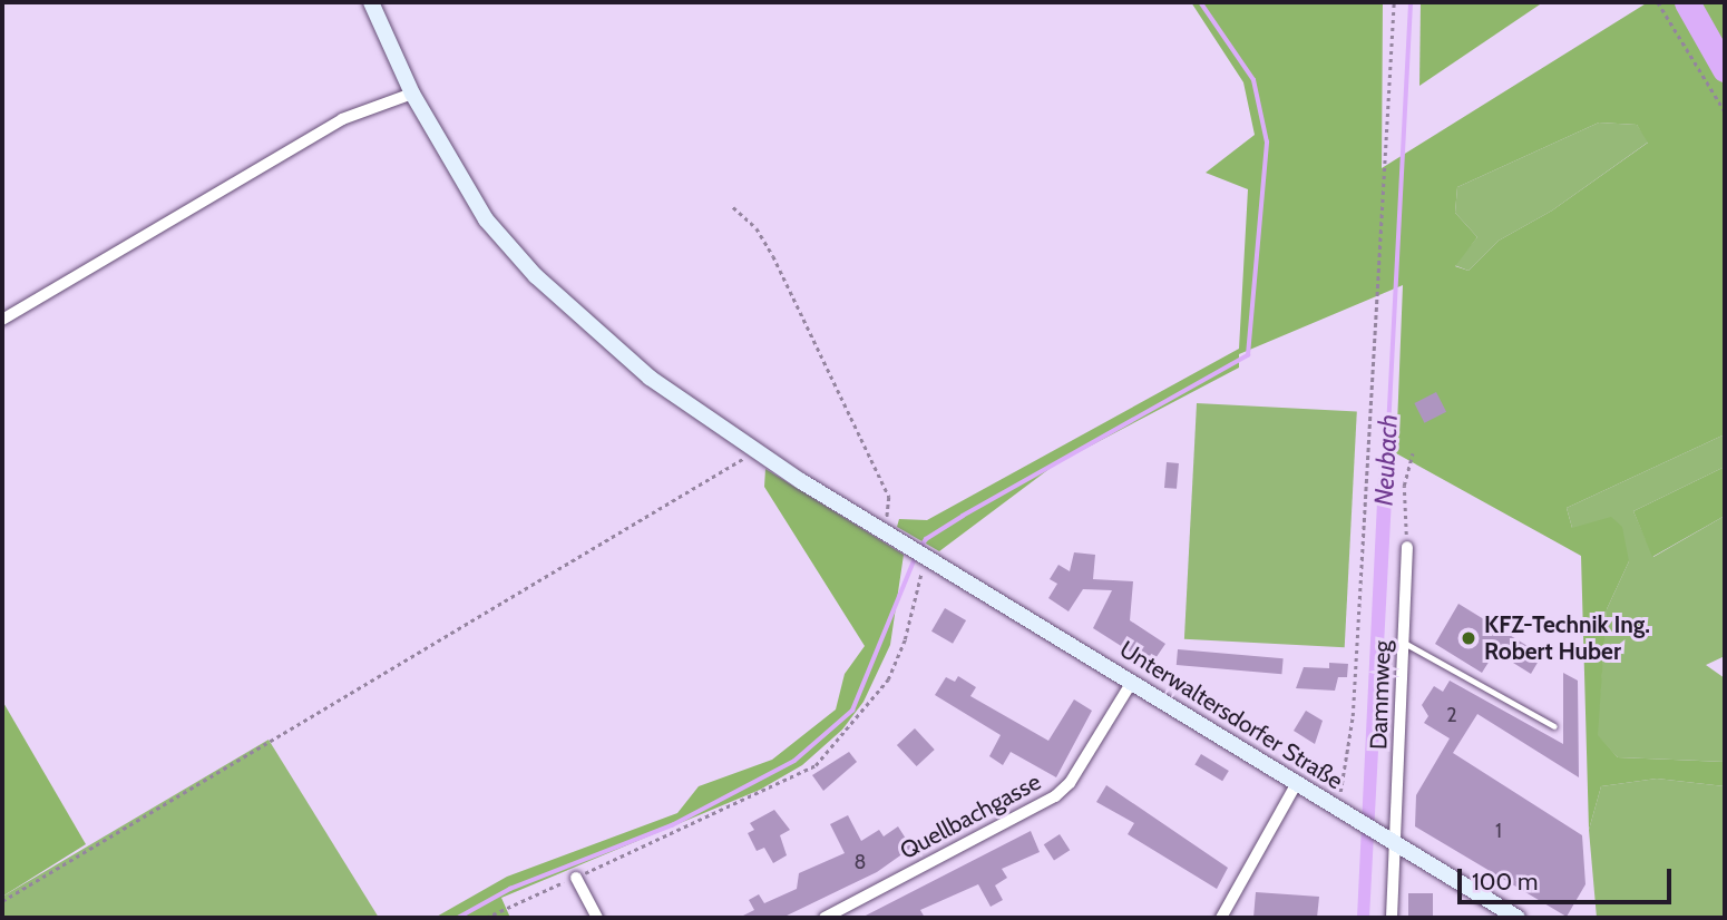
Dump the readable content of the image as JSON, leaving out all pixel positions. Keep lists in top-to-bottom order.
{
  "streets": {
    "main road": ["Unterwaltersdorfer Straße"],
    "street": ["Dammweg", "Quellbachgasse"]
  },
  "crossings": [
    ["Dammweg", "Unterwaltersdorfer Straße"],
    ["Unterwaltersdorfer Straße", "Quellbachgasse"]
  ],
  "water": ["Neubach"],
  "places": ["KFZ-Technik Ing. Robert Huber"],
  "house_numbers": ["2", "1", "8"],
  "scale_bar": "100 m"
}
